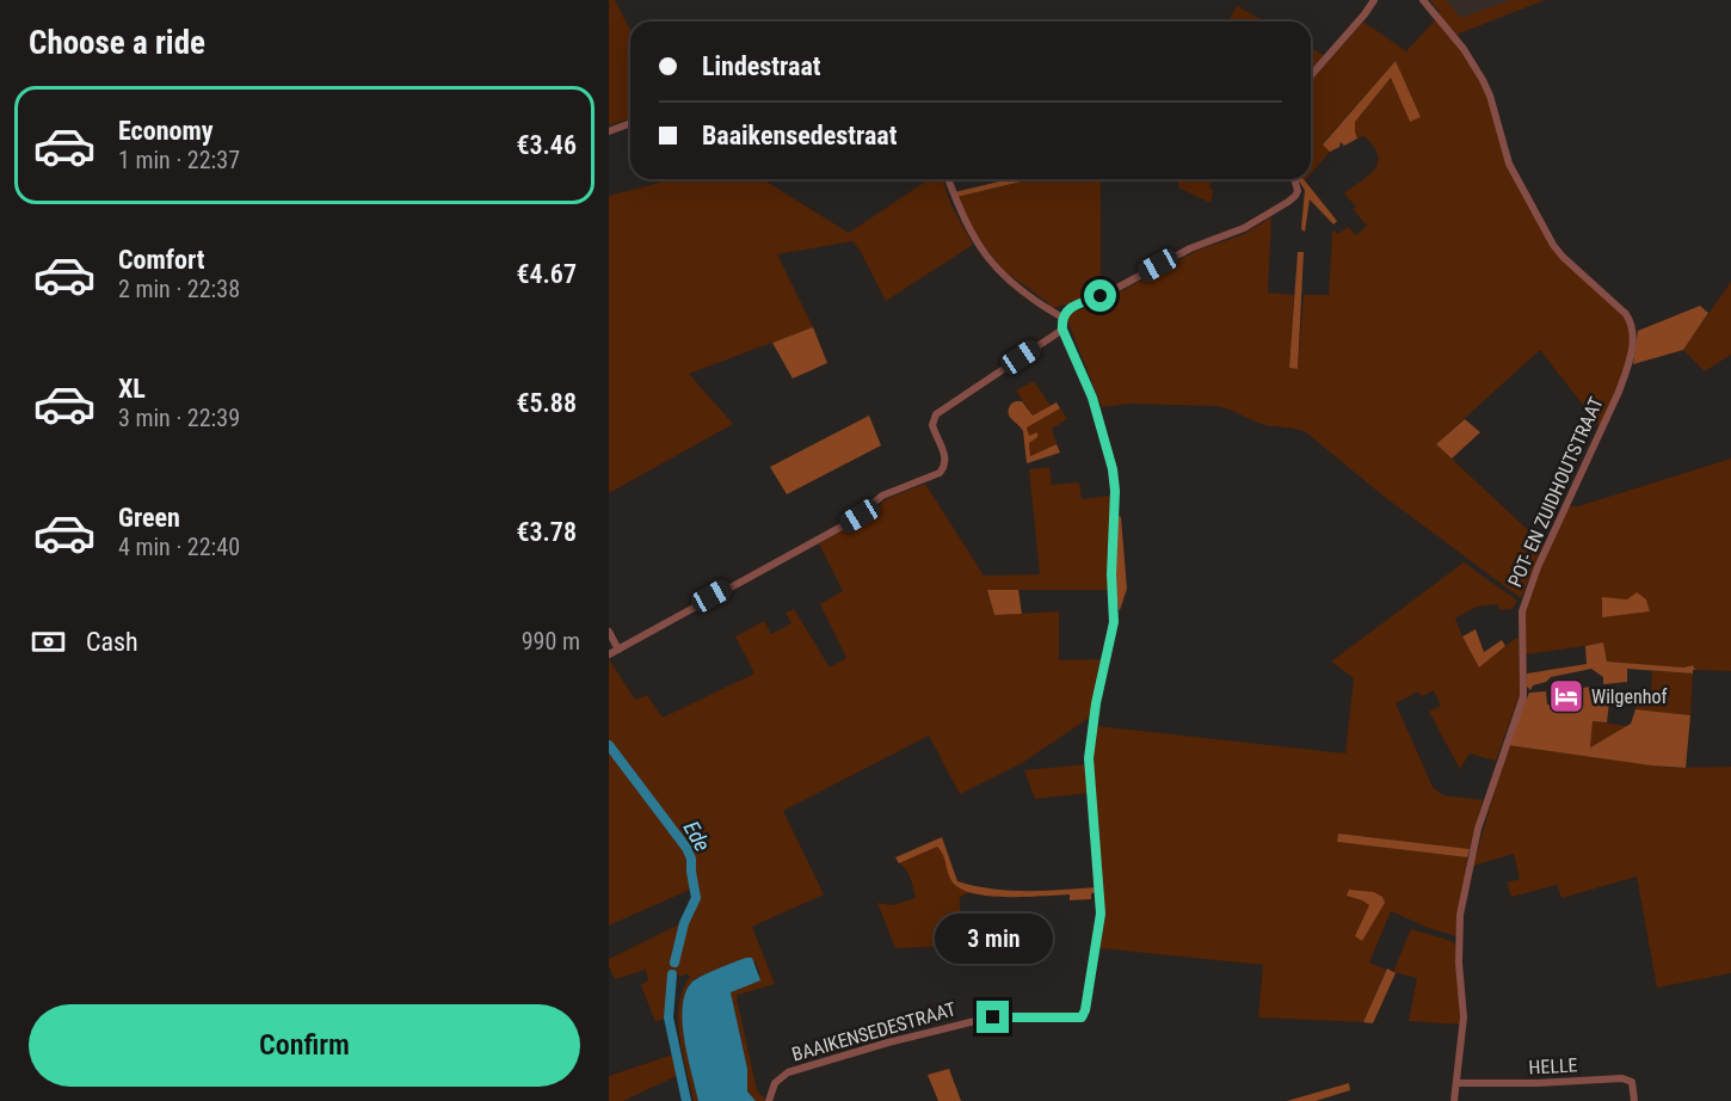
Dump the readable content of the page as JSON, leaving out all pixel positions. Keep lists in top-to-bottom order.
{
  "streets": {
    "street": ["POT- EN ZUIDHOUTSTRAAT", "BAAIKENSEDESTRAAT", "HELLE"]
  },
  "crossings": [
    ["POT- EN ZUIDHOUTSTRAAT", "HELLE"]
  ],
  "water": ["Ede"],
  "places": {
    "hotel": ["Wilgenhof"]
  },
  "page": {
    "heading": "Choose a ride",
    "banner": ["Lindestraat", "Baaikensedestraat"],
    "list": [
      {
        "name": "Economy",
        "note": "1 min · 22:37",
        "value": "€3.46"
      },
      {
        "name": "Comfort",
        "note": "2 min · 22:38",
        "value": "€4.67"
      },
      {
        "name": "XL",
        "note": "3 min · 22:39",
        "value": "€5.88"
      },
      {
        "name": "Green",
        "note": "4 min · 22:40",
        "value": "€3.78"
      }
    ],
    "pay": ["Cash", "990 m"],
    "bubble": "3 min",
    "buttons": "Confirm"
  }
}
